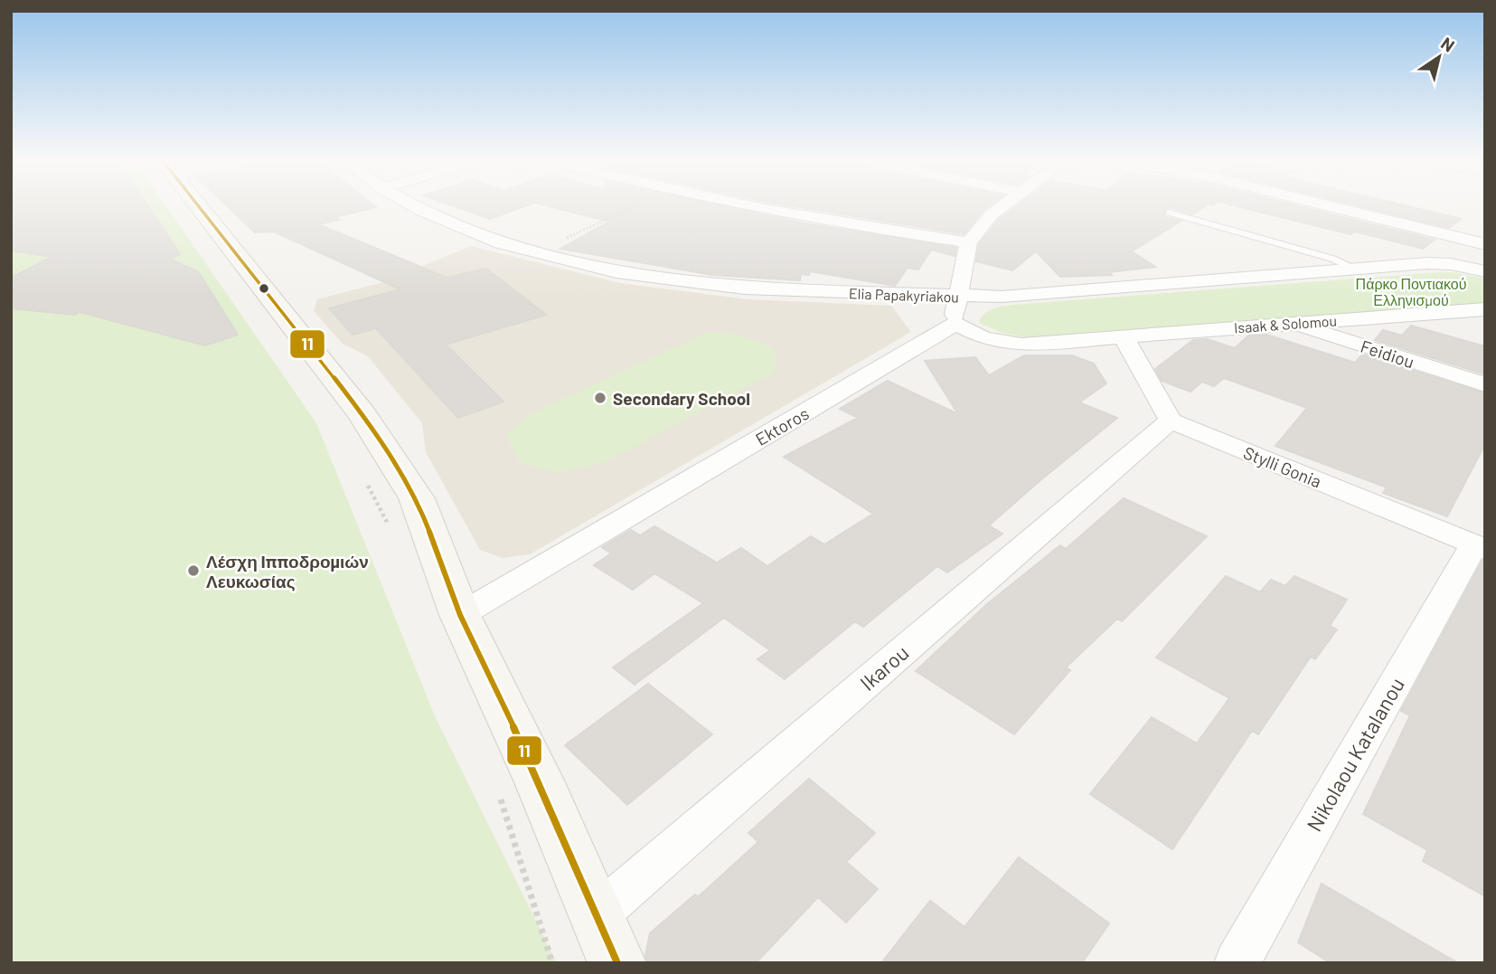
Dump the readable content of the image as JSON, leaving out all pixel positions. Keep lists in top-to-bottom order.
{
  "streets": {
    "street": [
      "Elia Papakyriakou",
      "Isaak & Solomou",
      "Feidiou",
      "Ektoros",
      "Stylli Gonia",
      "Ikarou",
      "Nikolaou Katalanou"
    ]
  },
  "crossings": [
    ["Isaak & Solomou", "Feidiou"],
    ["Stylli Gonia", "Ikarou"],
    ["Stylli Gonia", "Nikolaou Katalanou"]
  ],
  "parks": ["Πάρκο Ποντιακού Ελληνισμού"],
  "places": ["Secondary School", "Λέσχη Ιπποδρομιών Λευκωσίας"],
  "lines": ["transit line 11"],
  "north": "top right"
}
